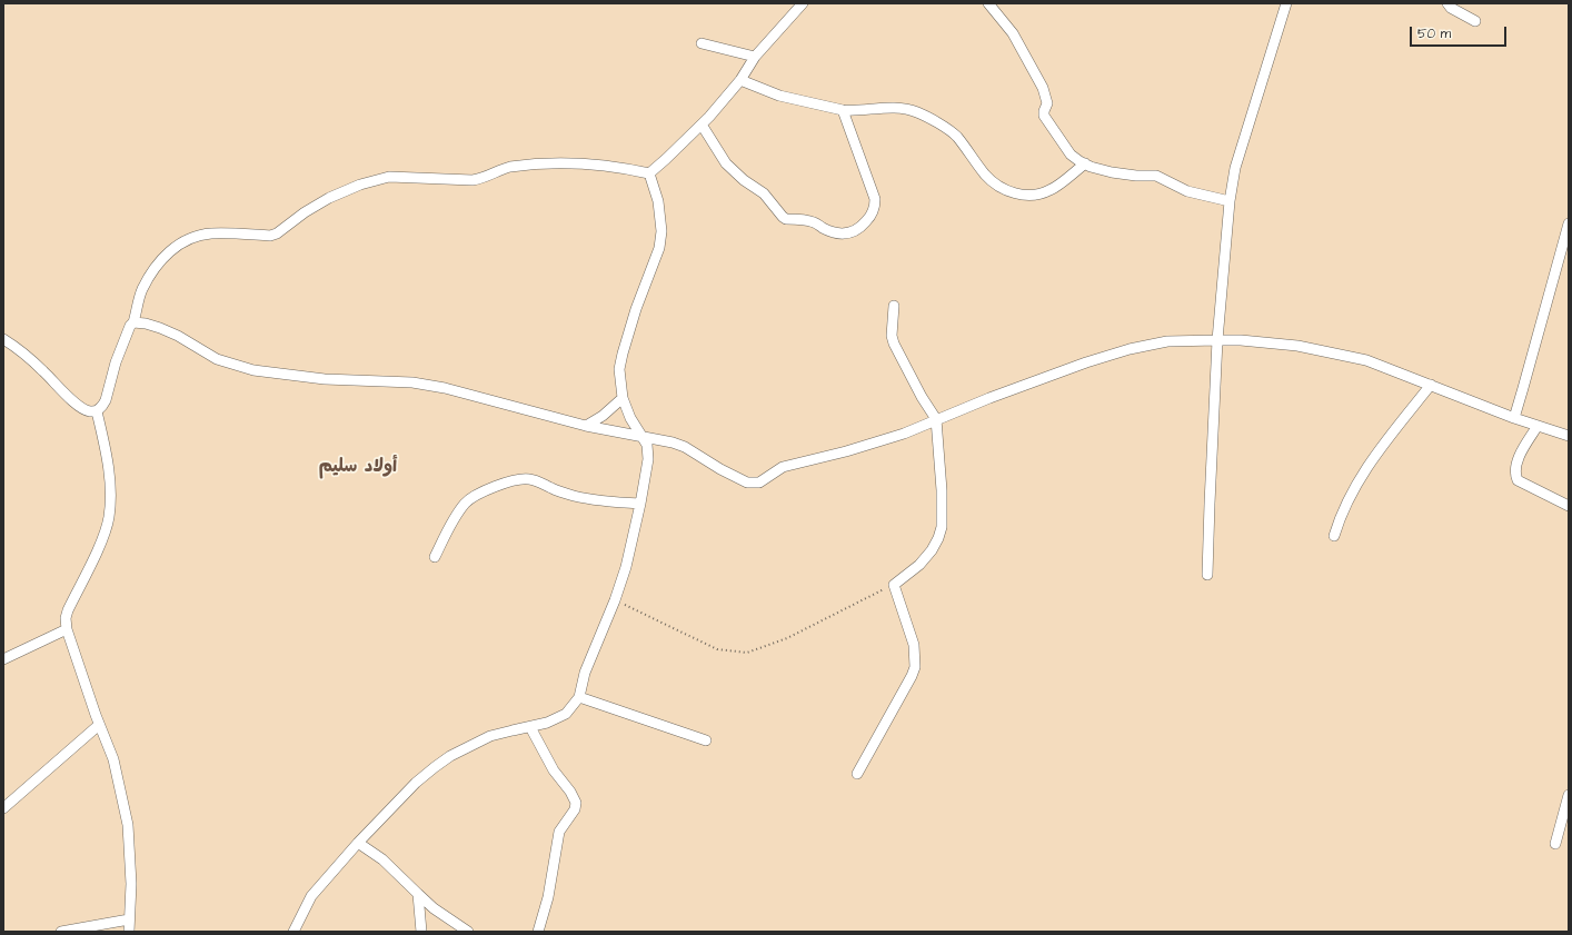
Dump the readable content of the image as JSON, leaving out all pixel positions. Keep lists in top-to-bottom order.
{
  "districts": ["أولاد سليم"],
  "scale_bar": "50 m"
}
